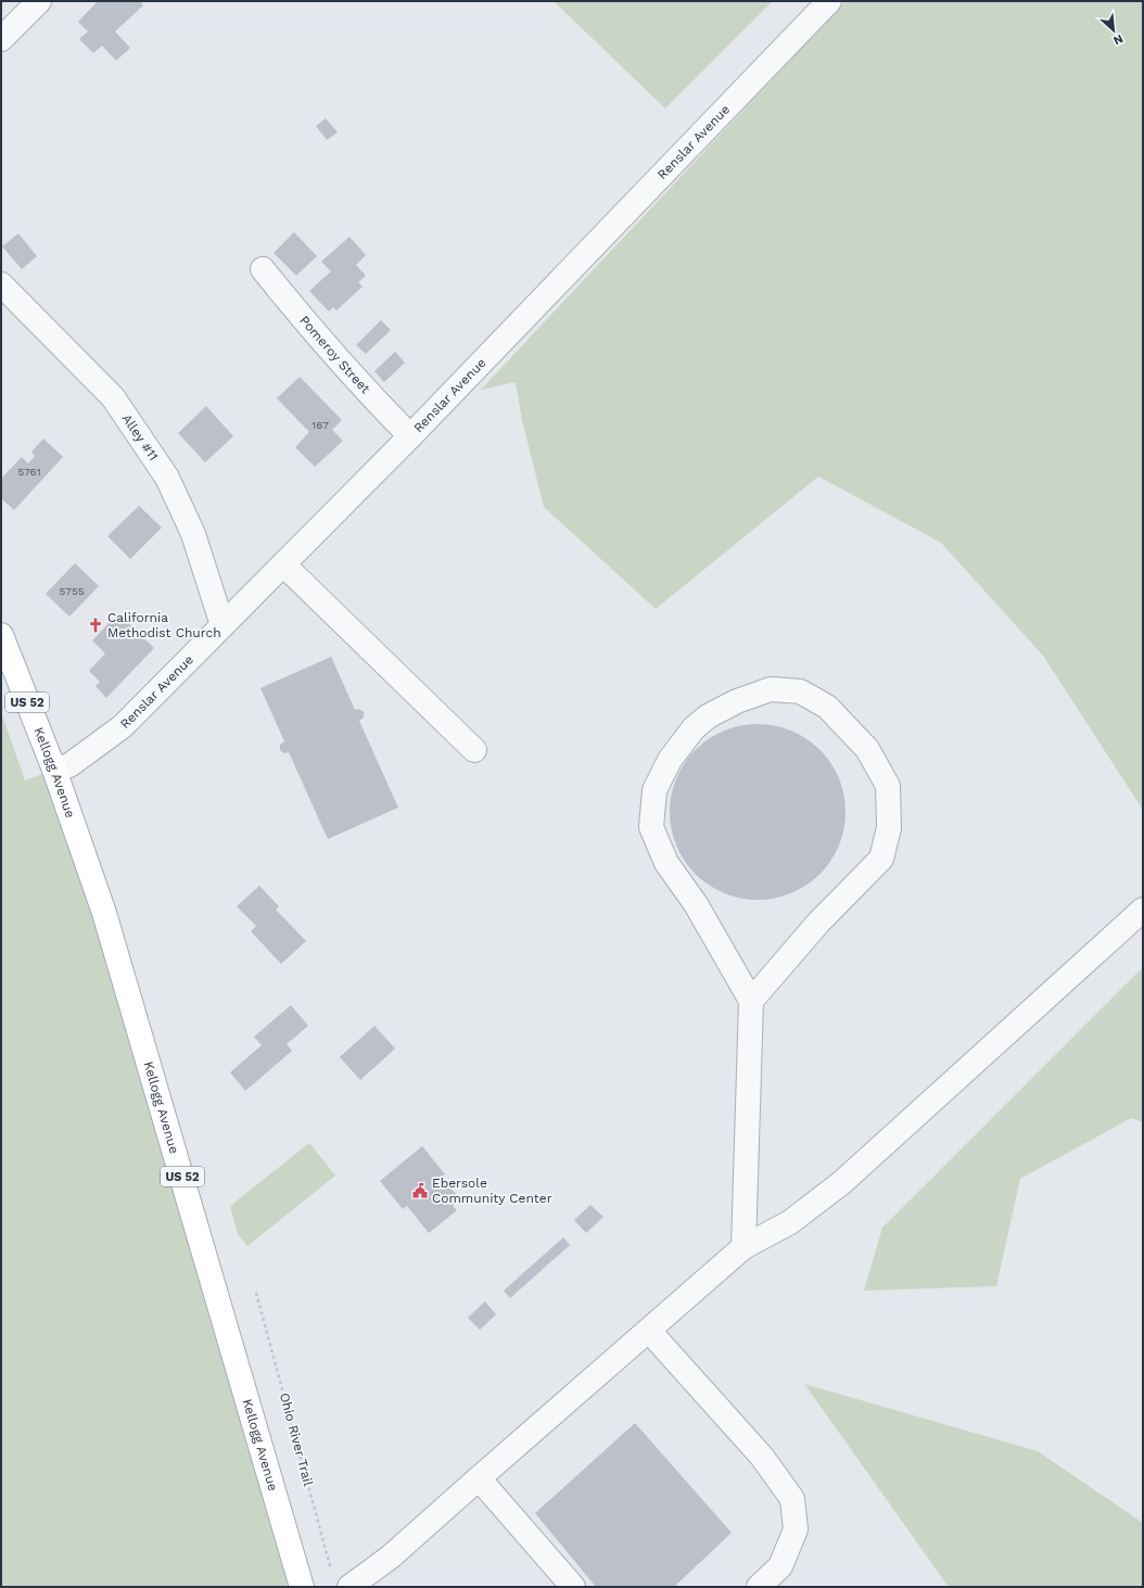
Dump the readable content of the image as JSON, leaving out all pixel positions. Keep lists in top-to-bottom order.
{
  "streets": {
    "main road": ["US 52", "Kellogg Avenue"],
    "street": ["Renslar Avenue", "Pomeroy Street", "Alley #11"],
    "path": ["Ohio River Trail"]
  },
  "crossings": [
    ["Renslar Avenue", "Pomeroy Street"],
    ["Renslar Avenue", "Alley #11"],
    ["Renslar Avenue", "Kellogg Avenue"]
  ],
  "places": {
    "church": ["California Methodist Church"],
    "public building": ["Ebersole Community Center"]
  },
  "house_numbers": ["167", "5761", "5755"],
  "north": "bottom right"
}
